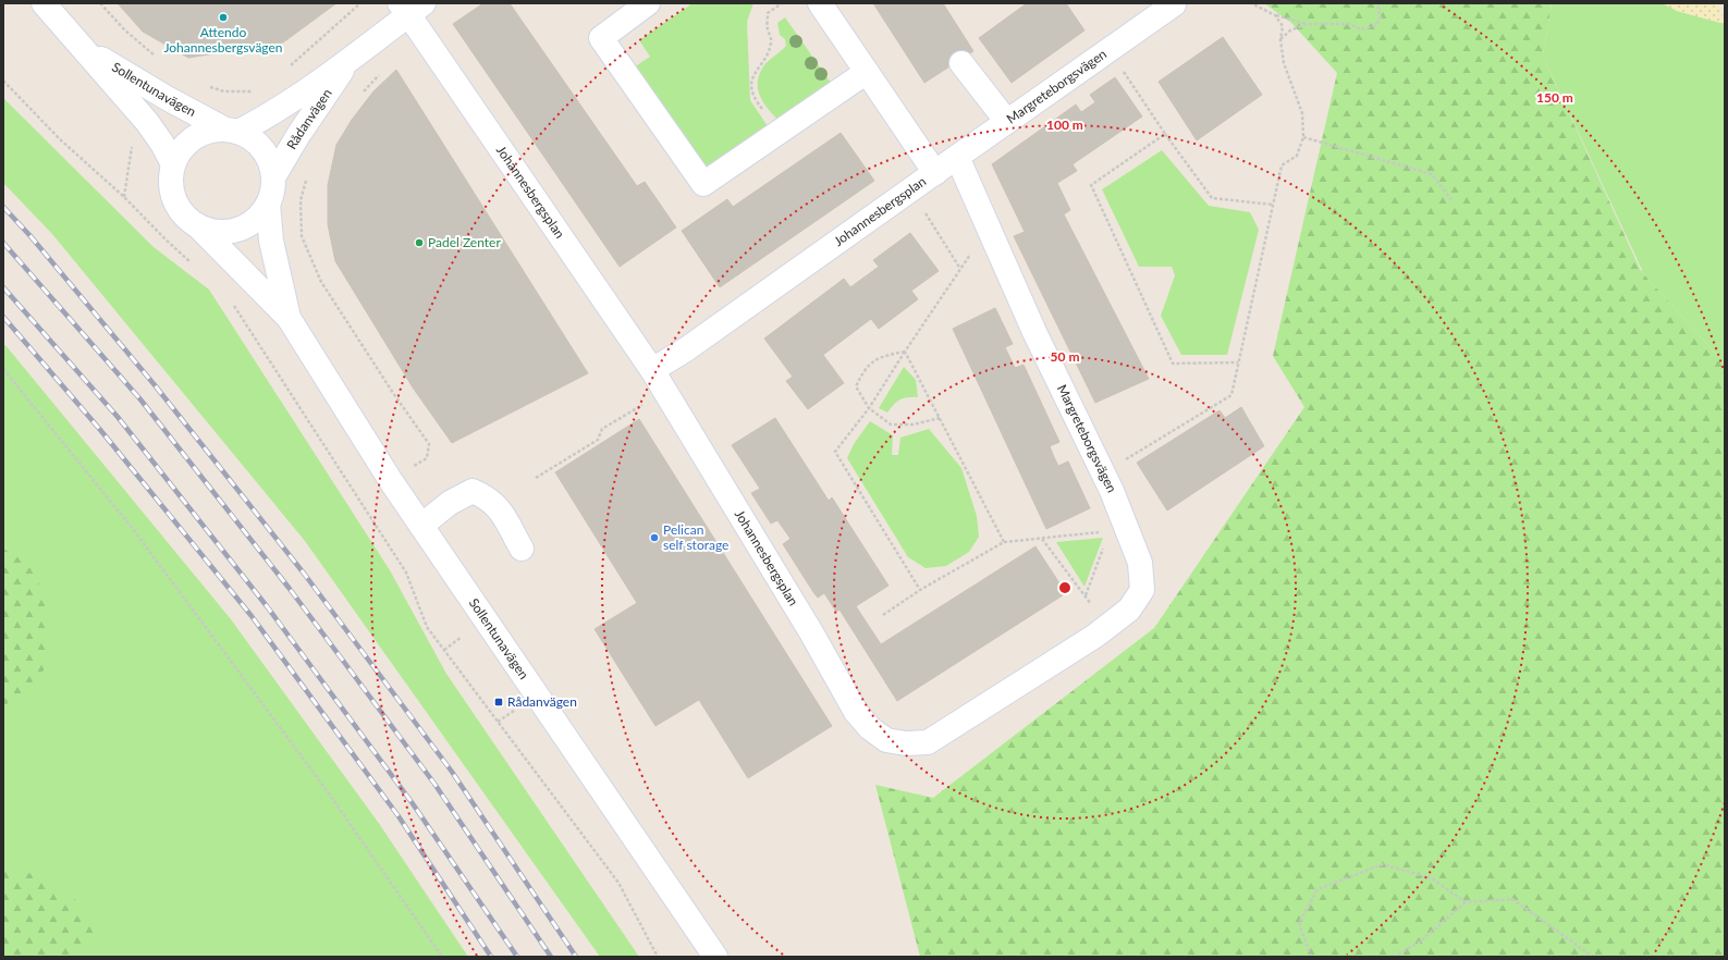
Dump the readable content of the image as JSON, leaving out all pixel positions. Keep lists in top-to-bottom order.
{
  "streets": {
    "street": [
      "Margreteborgsvägen",
      "Sollentunavägen",
      "Rådanvägen",
      "Johannesbergsplan"
    ]
  },
  "crossings": [
    ["Margreteborgsvägen", "Johannesbergsplan"],
    ["Sollentunavägen", "Rådanvägen"],
    ["Rådanvägen", "Johannesbergsplan"]
  ],
  "places": {
    "other": ["Attendo Johannesbergsvägen", "Padel Zenter", "Pelican self storage"],
    "transit": ["Rådanvägen"]
  },
  "rings": ["150 m", "100 m", "50 m"]
}
